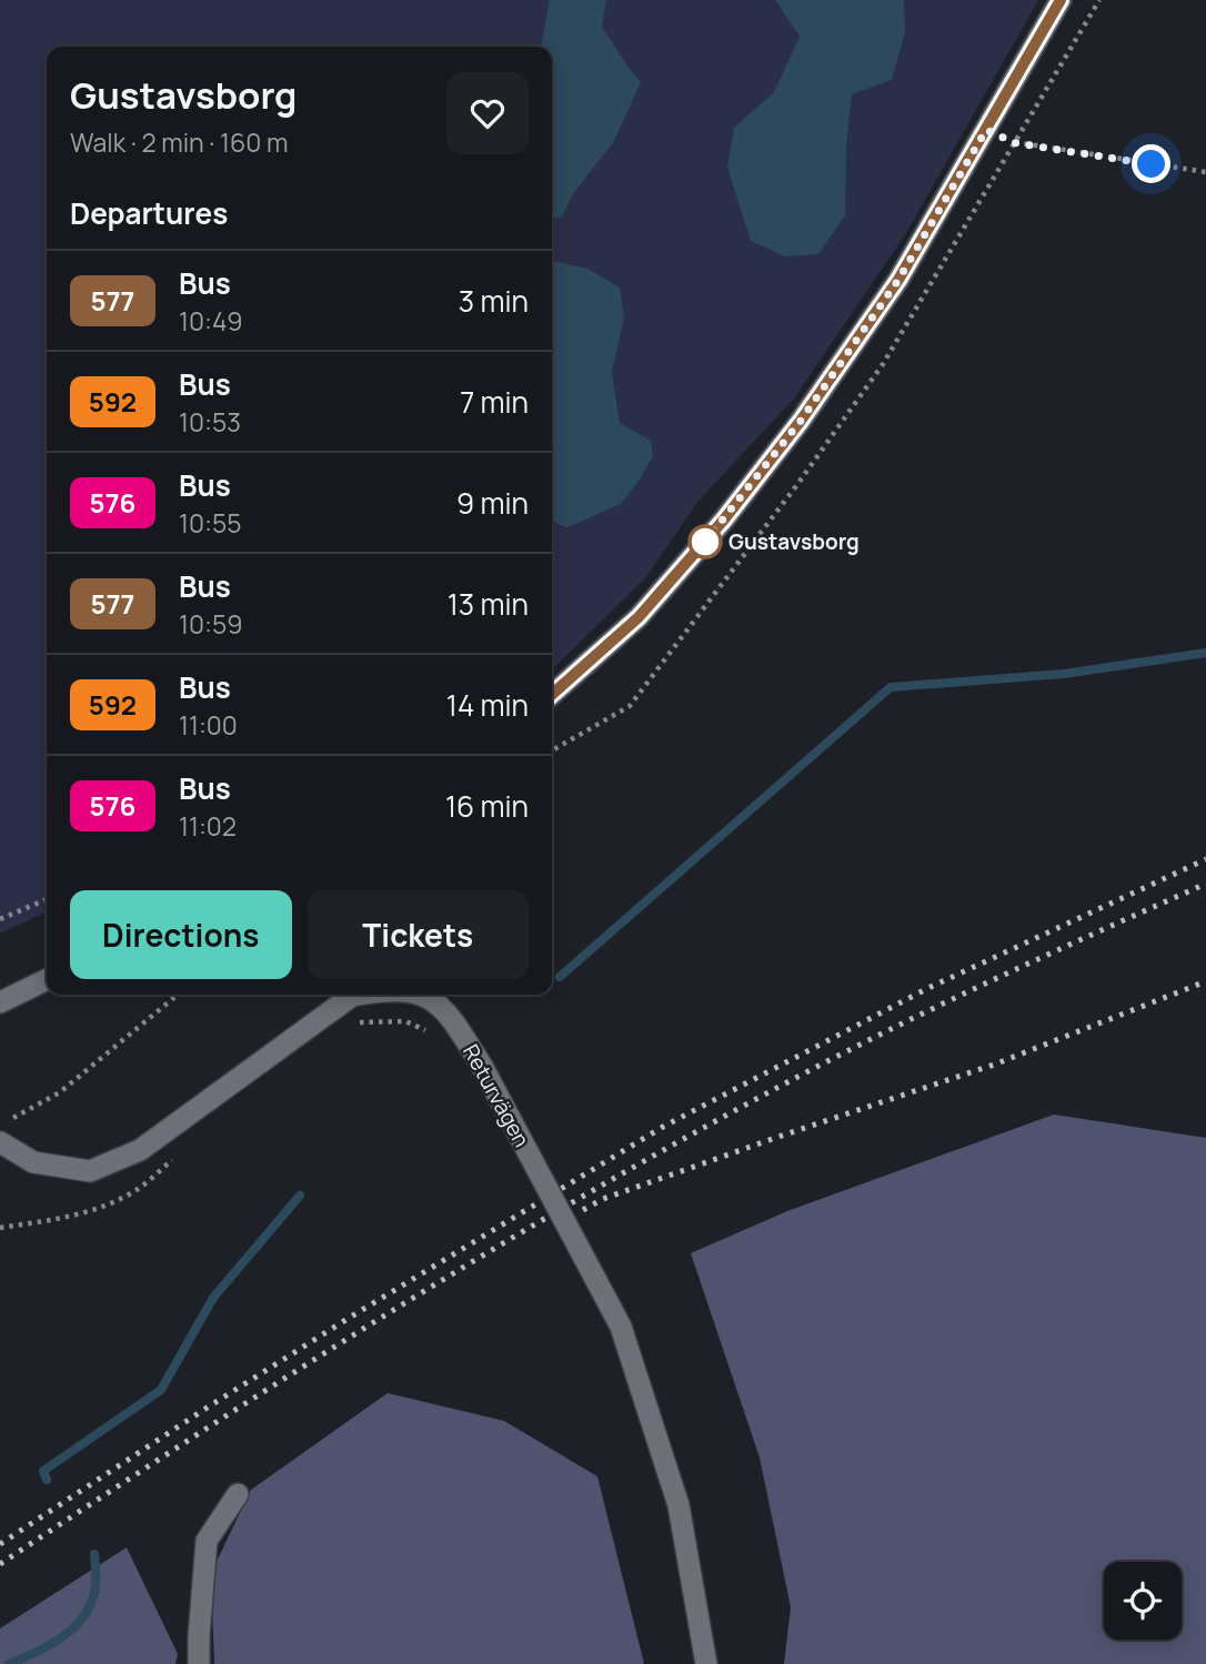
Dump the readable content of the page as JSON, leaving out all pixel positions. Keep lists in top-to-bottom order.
{
  "streets": {
    "street": ["Returvägen"]
  },
  "places": ["Gustavsborg"],
  "lines": ["bus line 577"],
  "page": {
    "heading": [
      ["Gustavsborg", "Walk · 2 min · 160 m"],
      "Departures"
    ],
    "list": [
      {
        "mark": "577",
        "name": "Bus",
        "note": "10:49",
        "value": "3 min"
      },
      {
        "mark": "592",
        "name": "Bus",
        "note": "10:53",
        "value": "7 min"
      },
      {
        "mark": "576",
        "name": "Bus",
        "note": "10:55",
        "value": "9 min"
      },
      {
        "mark": "577",
        "name": "Bus",
        "note": "10:59",
        "value": "13 min"
      },
      {
        "mark": "592",
        "name": "Bus",
        "note": "11:00",
        "value": "14 min"
      },
      {
        "mark": "576",
        "name": "Bus",
        "note": "11:02",
        "value": "16 min"
      }
    ],
    "buttons": ["Directions", "Tickets"]
  }
}
